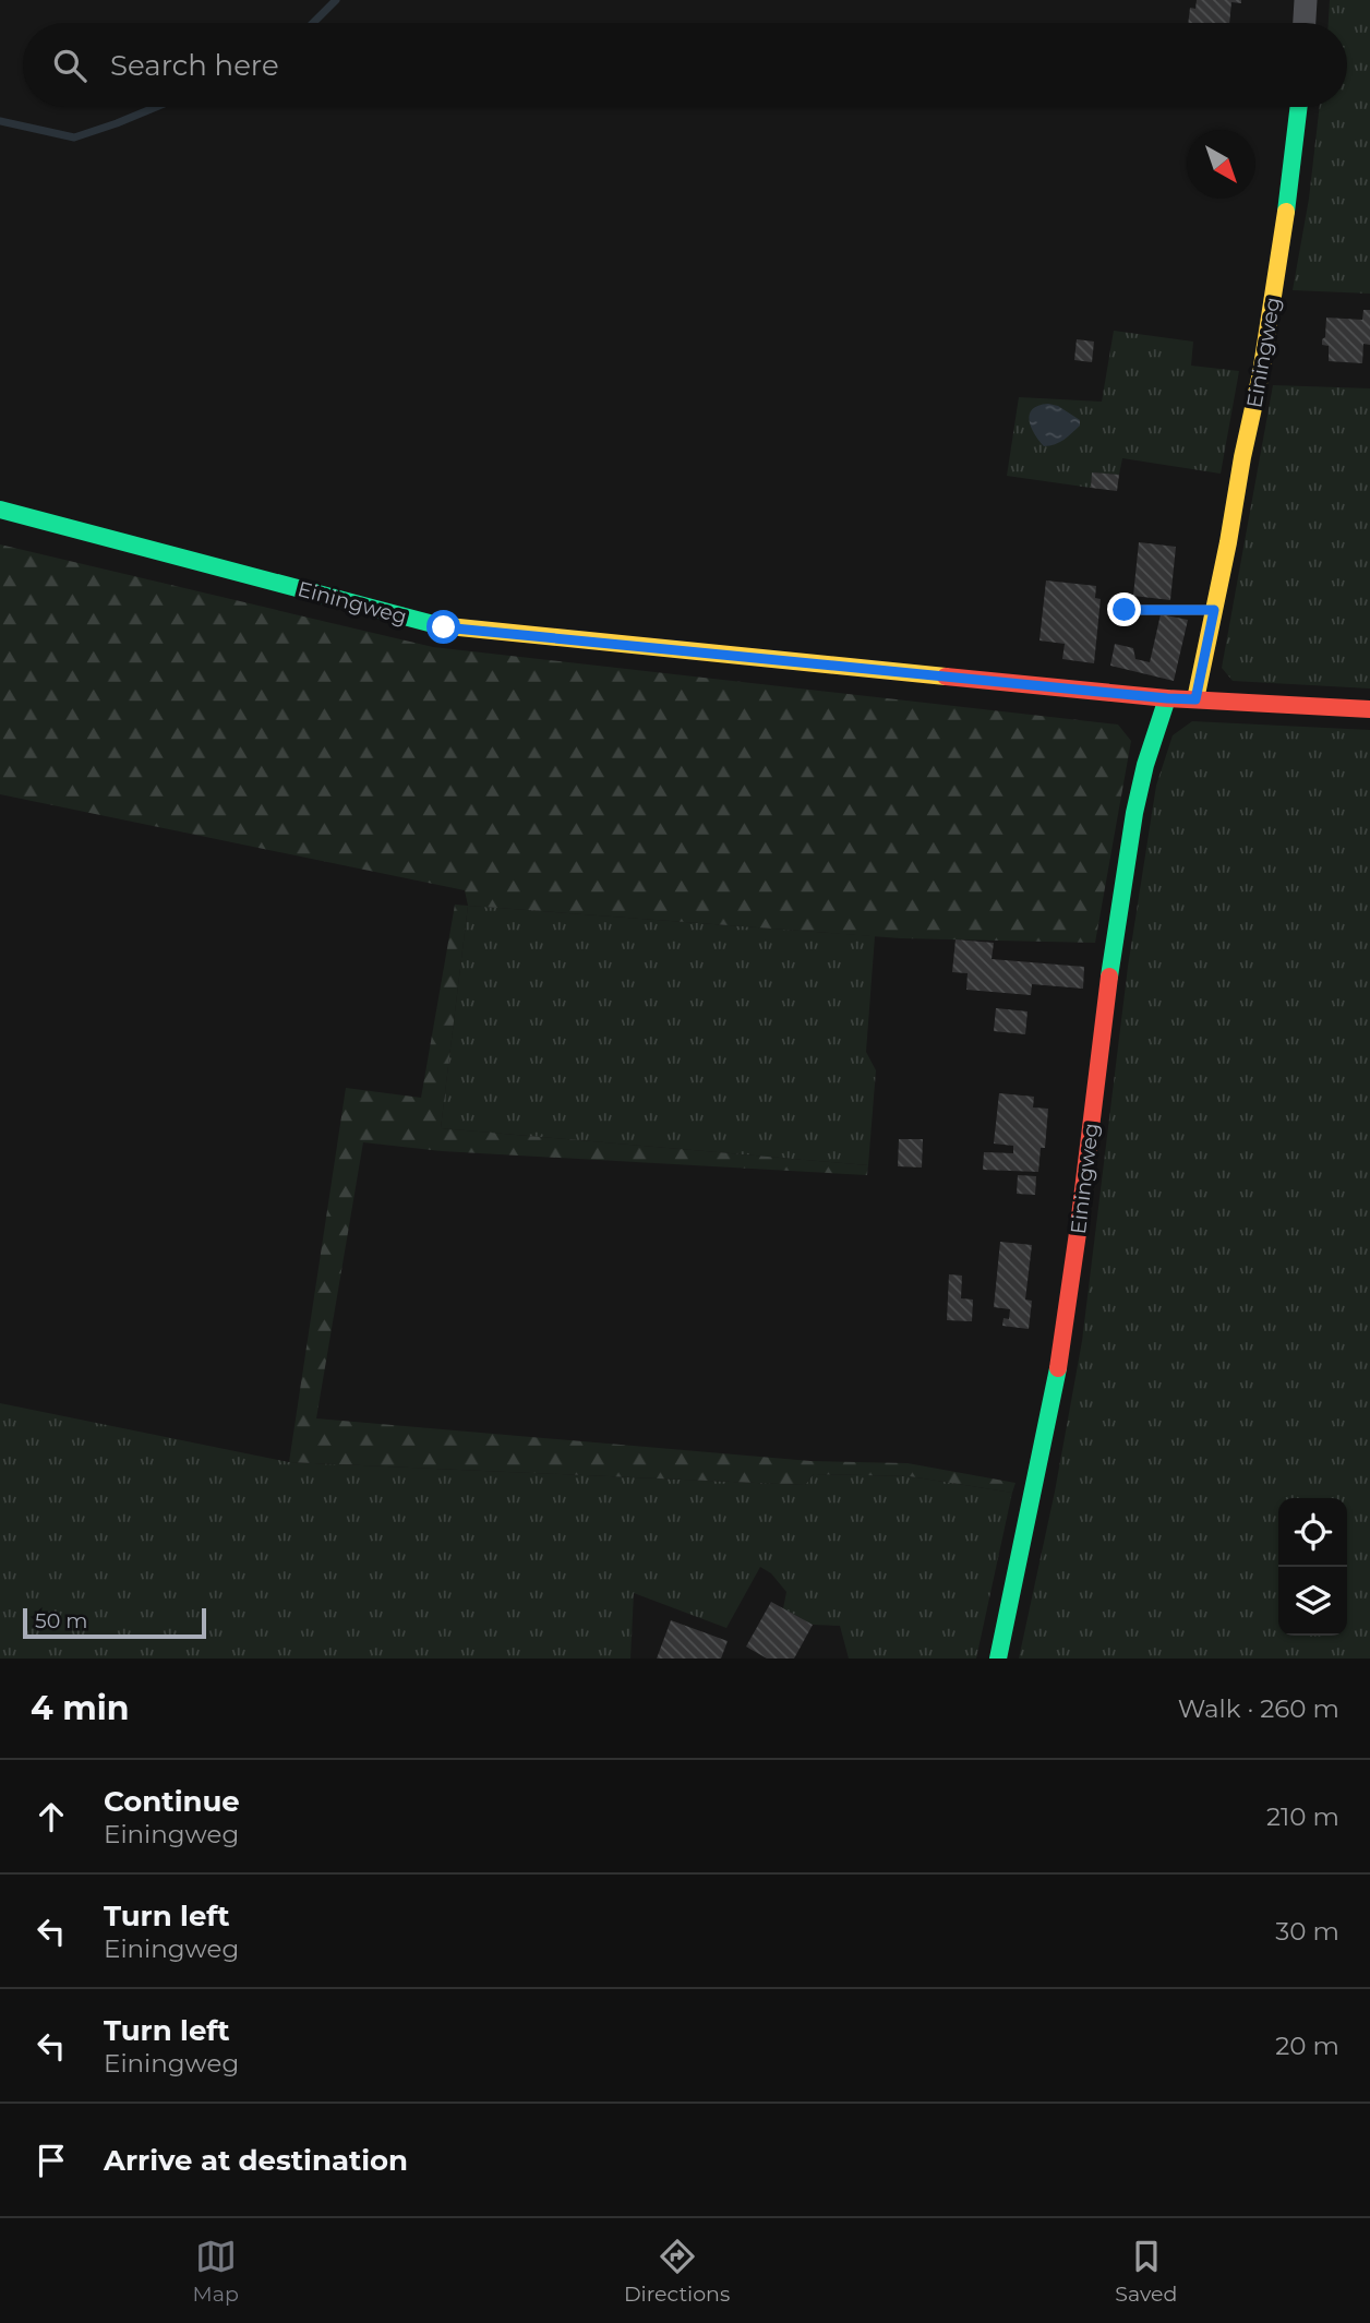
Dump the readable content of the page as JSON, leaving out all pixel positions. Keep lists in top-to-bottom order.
{
  "streets": {
    "street": ["Einingweg"]
  },
  "scale_bar": "50 m",
  "north": "bottom right",
  "page": {
    "search": "Search here",
    "scale": "50 m",
    "heading": ["4 min", "Walk · 260 m"],
    "list": [
      ["Continue", "Einingweg", "210 m"],
      ["Turn left", "Einingweg", "30 m"],
      ["Turn left", "Einingweg", "20 m"],
      "Arrive at destination"
    ],
    "nav": ["Map", "Directions", "Saved"]
  }
}
